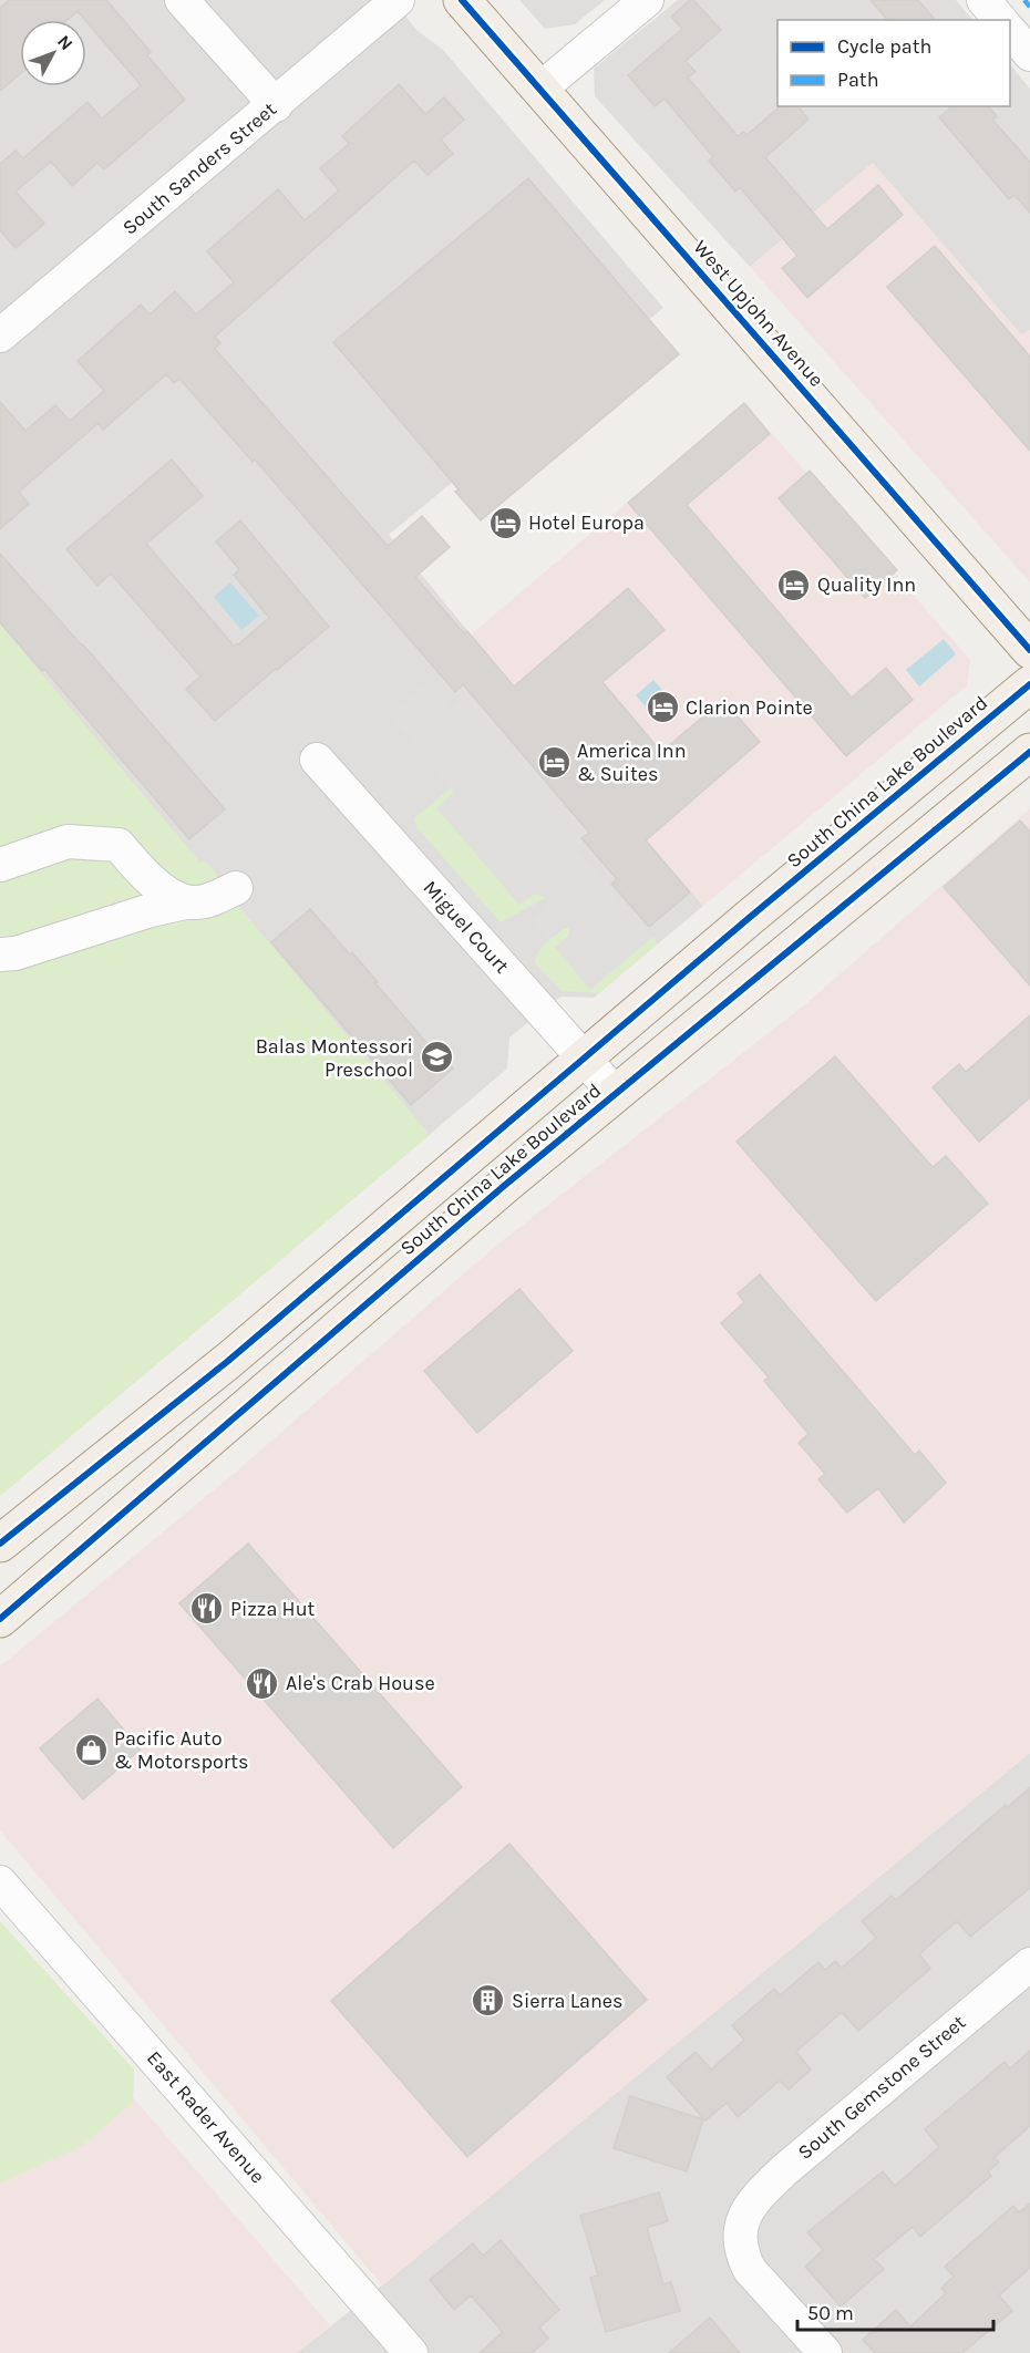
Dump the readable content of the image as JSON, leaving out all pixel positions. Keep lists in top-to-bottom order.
{
  "streets": {
    "main road": ["West Upjohn Avenue", "South China Lake Boulevard"],
    "street": [
      "South Sanders Street",
      "Miguel Court",
      "South Gemstone Street",
      "East Rader Avenue"
    ]
  },
  "crossings": [
    ["South China Lake Boulevard", "Miguel Court"]
  ],
  "places": {
    "hotel": [
      "Hotel Europa",
      "Quality Inn",
      "Clarion Pointe",
      "America Inn & Suites"
    ],
    "school or university": ["Balas Montessori Preschool"],
    "restaurant": ["Pizza Hut", "Ale's Crab House"],
    "shop": ["Pacific Auto & Motorsports"],
    "building": ["Sierra Lanes"]
  },
  "legend": ["Cycle path", "Path"],
  "scale_bar": "50 m",
  "north": "top right"
}
